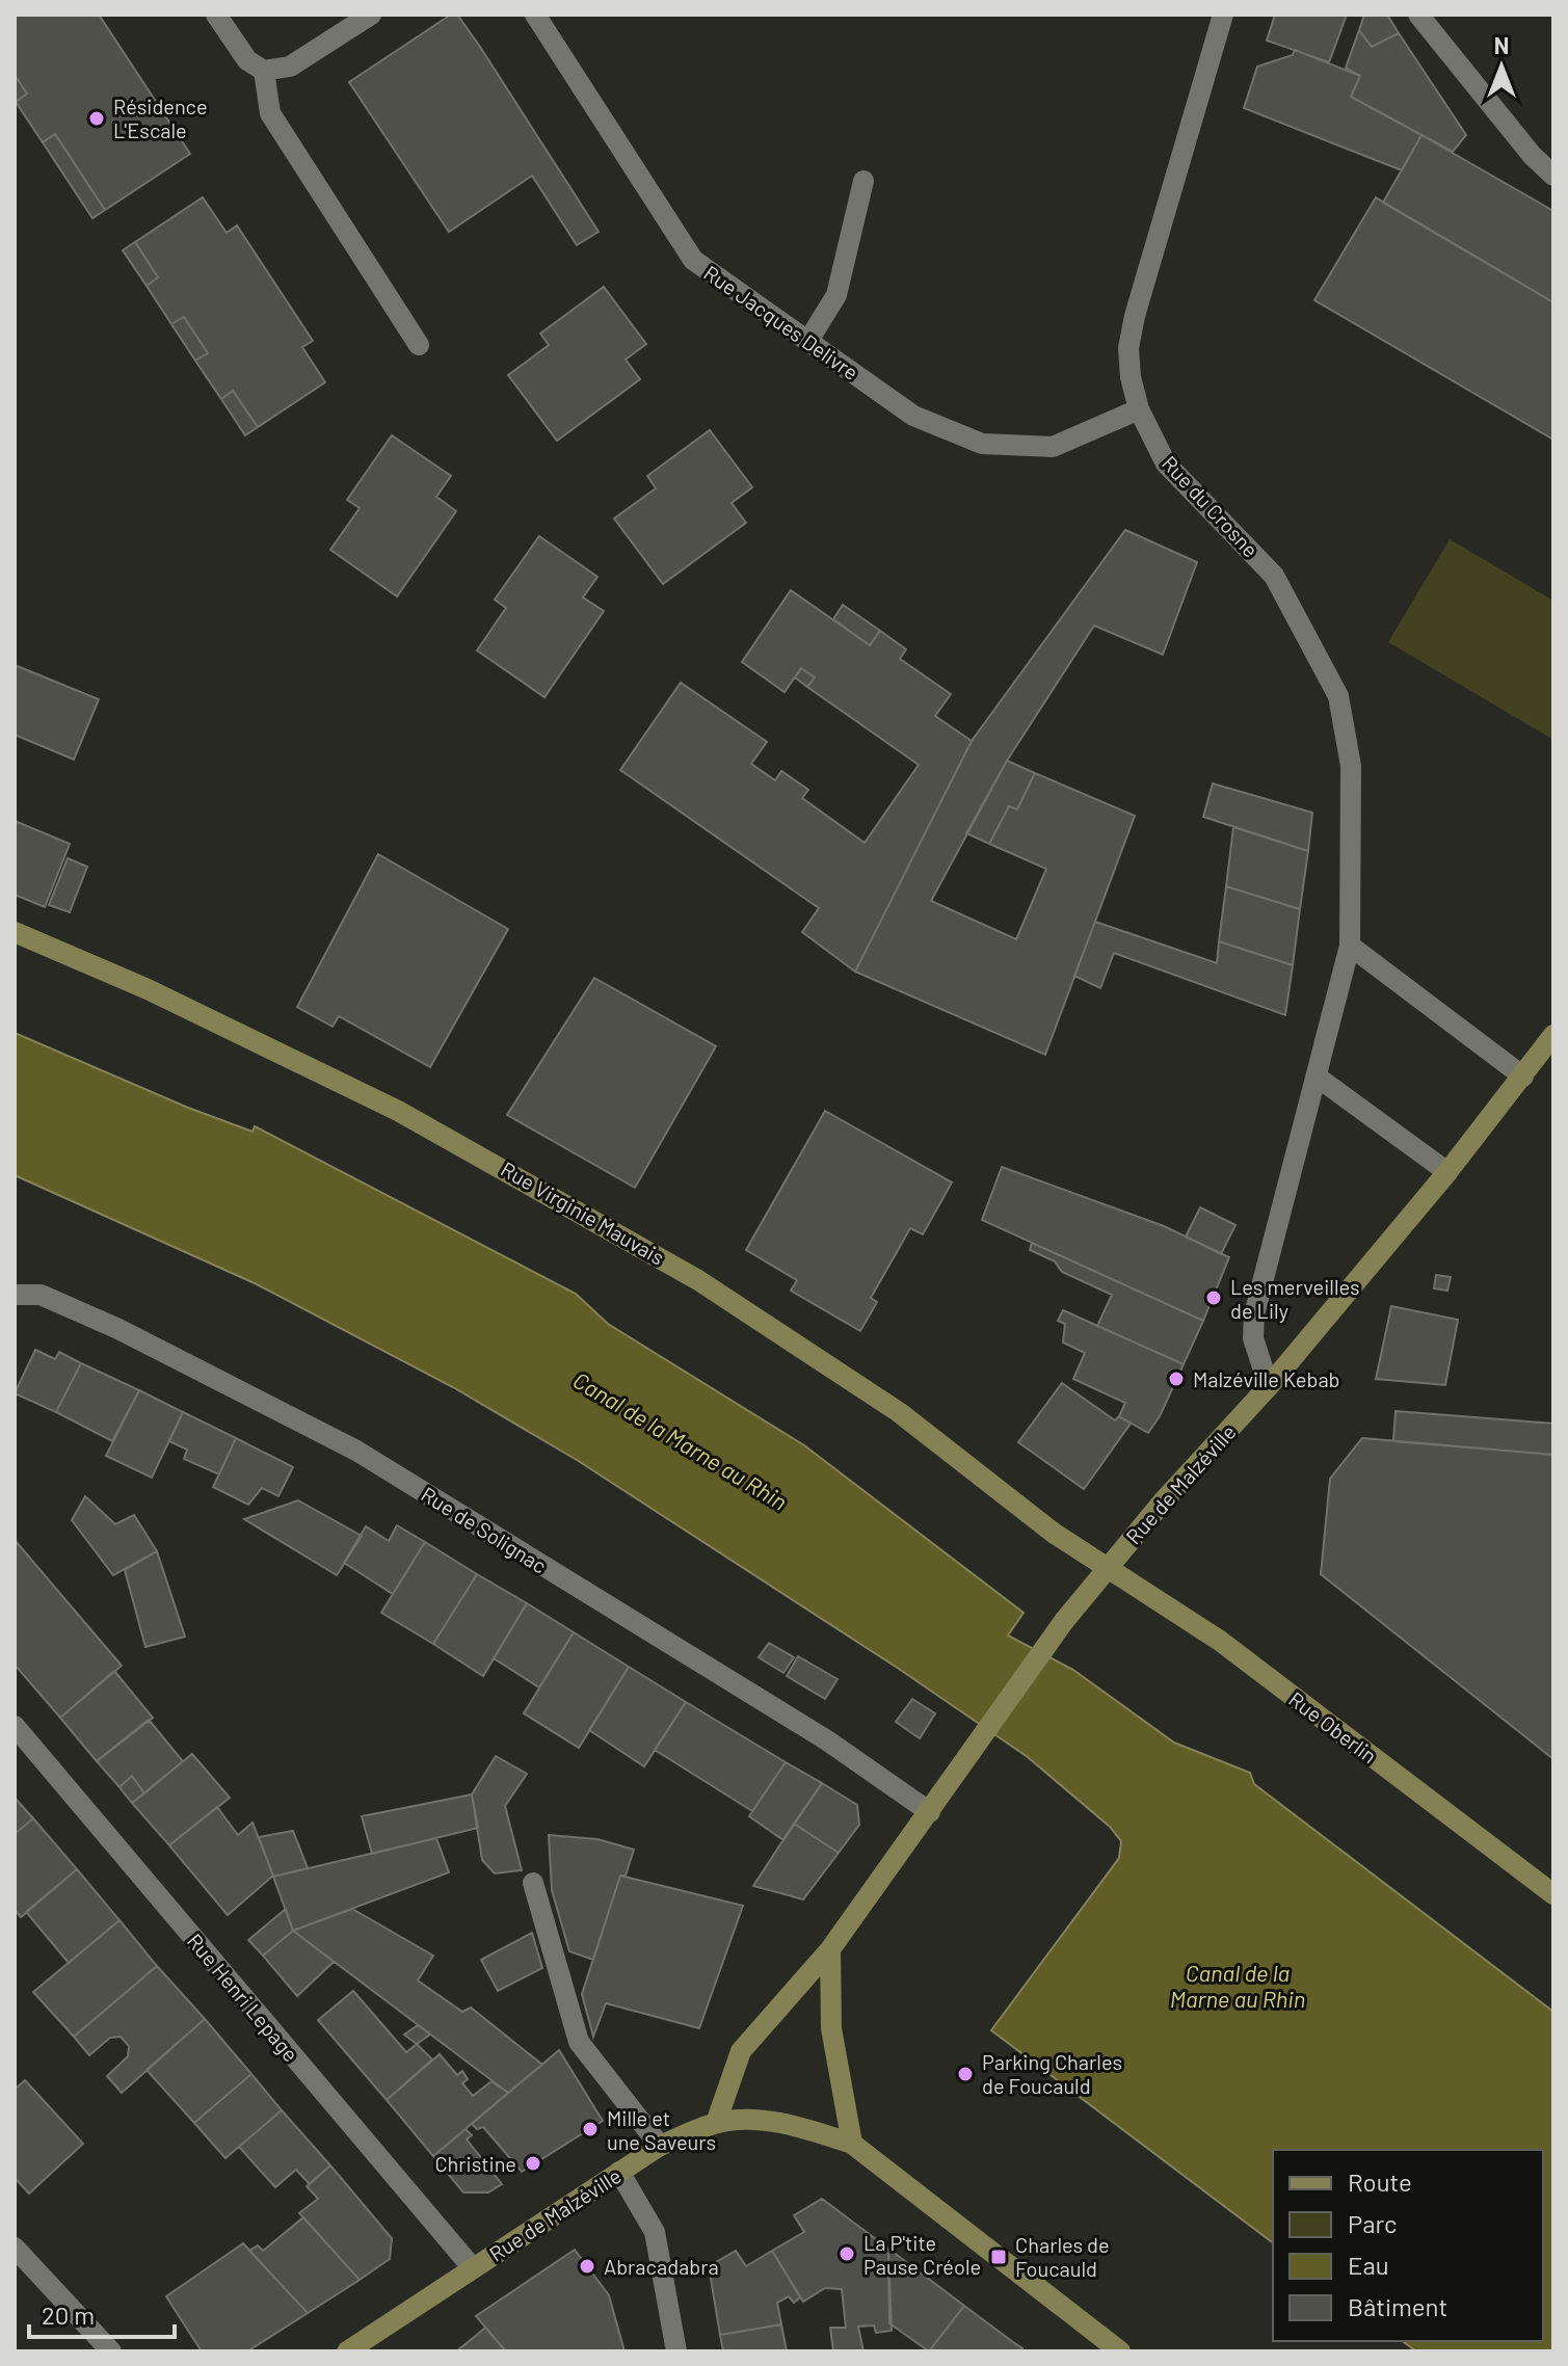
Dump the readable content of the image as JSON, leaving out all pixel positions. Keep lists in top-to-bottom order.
{
  "streets": {
    "main road": ["Rue Virginie Mauvais", "Rue de Malzéville", "Rue Oberlin"],
    "street": [
      "Rue Jacques Delivre",
      "Rue du Crosne",
      "Rue de Solignac",
      "Rue Henri Lepage"
    ]
  },
  "crossings": [
    ["Rue Jacques Delivre", "Rue du Crosne"],
    ["Rue du Crosne", "Rue de Malzéville"],
    ["Rue Virginie Mauvais", "Rue de Malzéville"],
    ["Rue Virginie Mauvais", "Rue Oberlin"],
    ["Rue de Malzéville", "Rue de Solignac"],
    ["Rue de Malzéville", "Rue Oberlin"],
    ["Rue de Malzéville", "Rue Henri Lepage"]
  ],
  "water": ["Canal de la Marne au Rhin"],
  "places": {
    "other": [
      "Résidence L'Escale",
      "Les merveilles de Lily",
      "Malzéville Kebab",
      "Parking Charles de Foucauld",
      "Mille et une Saveurs",
      "Christine",
      "La P'tite Pause Créole",
      "Abracadabra"
    ],
    "transit": ["Charles de Foucauld"]
  },
  "legend": [
    "Route",
    "Parc",
    "Eau",
    "Bâtiment"
  ],
  "scale_bar": "20 m",
  "north": "top"
}
